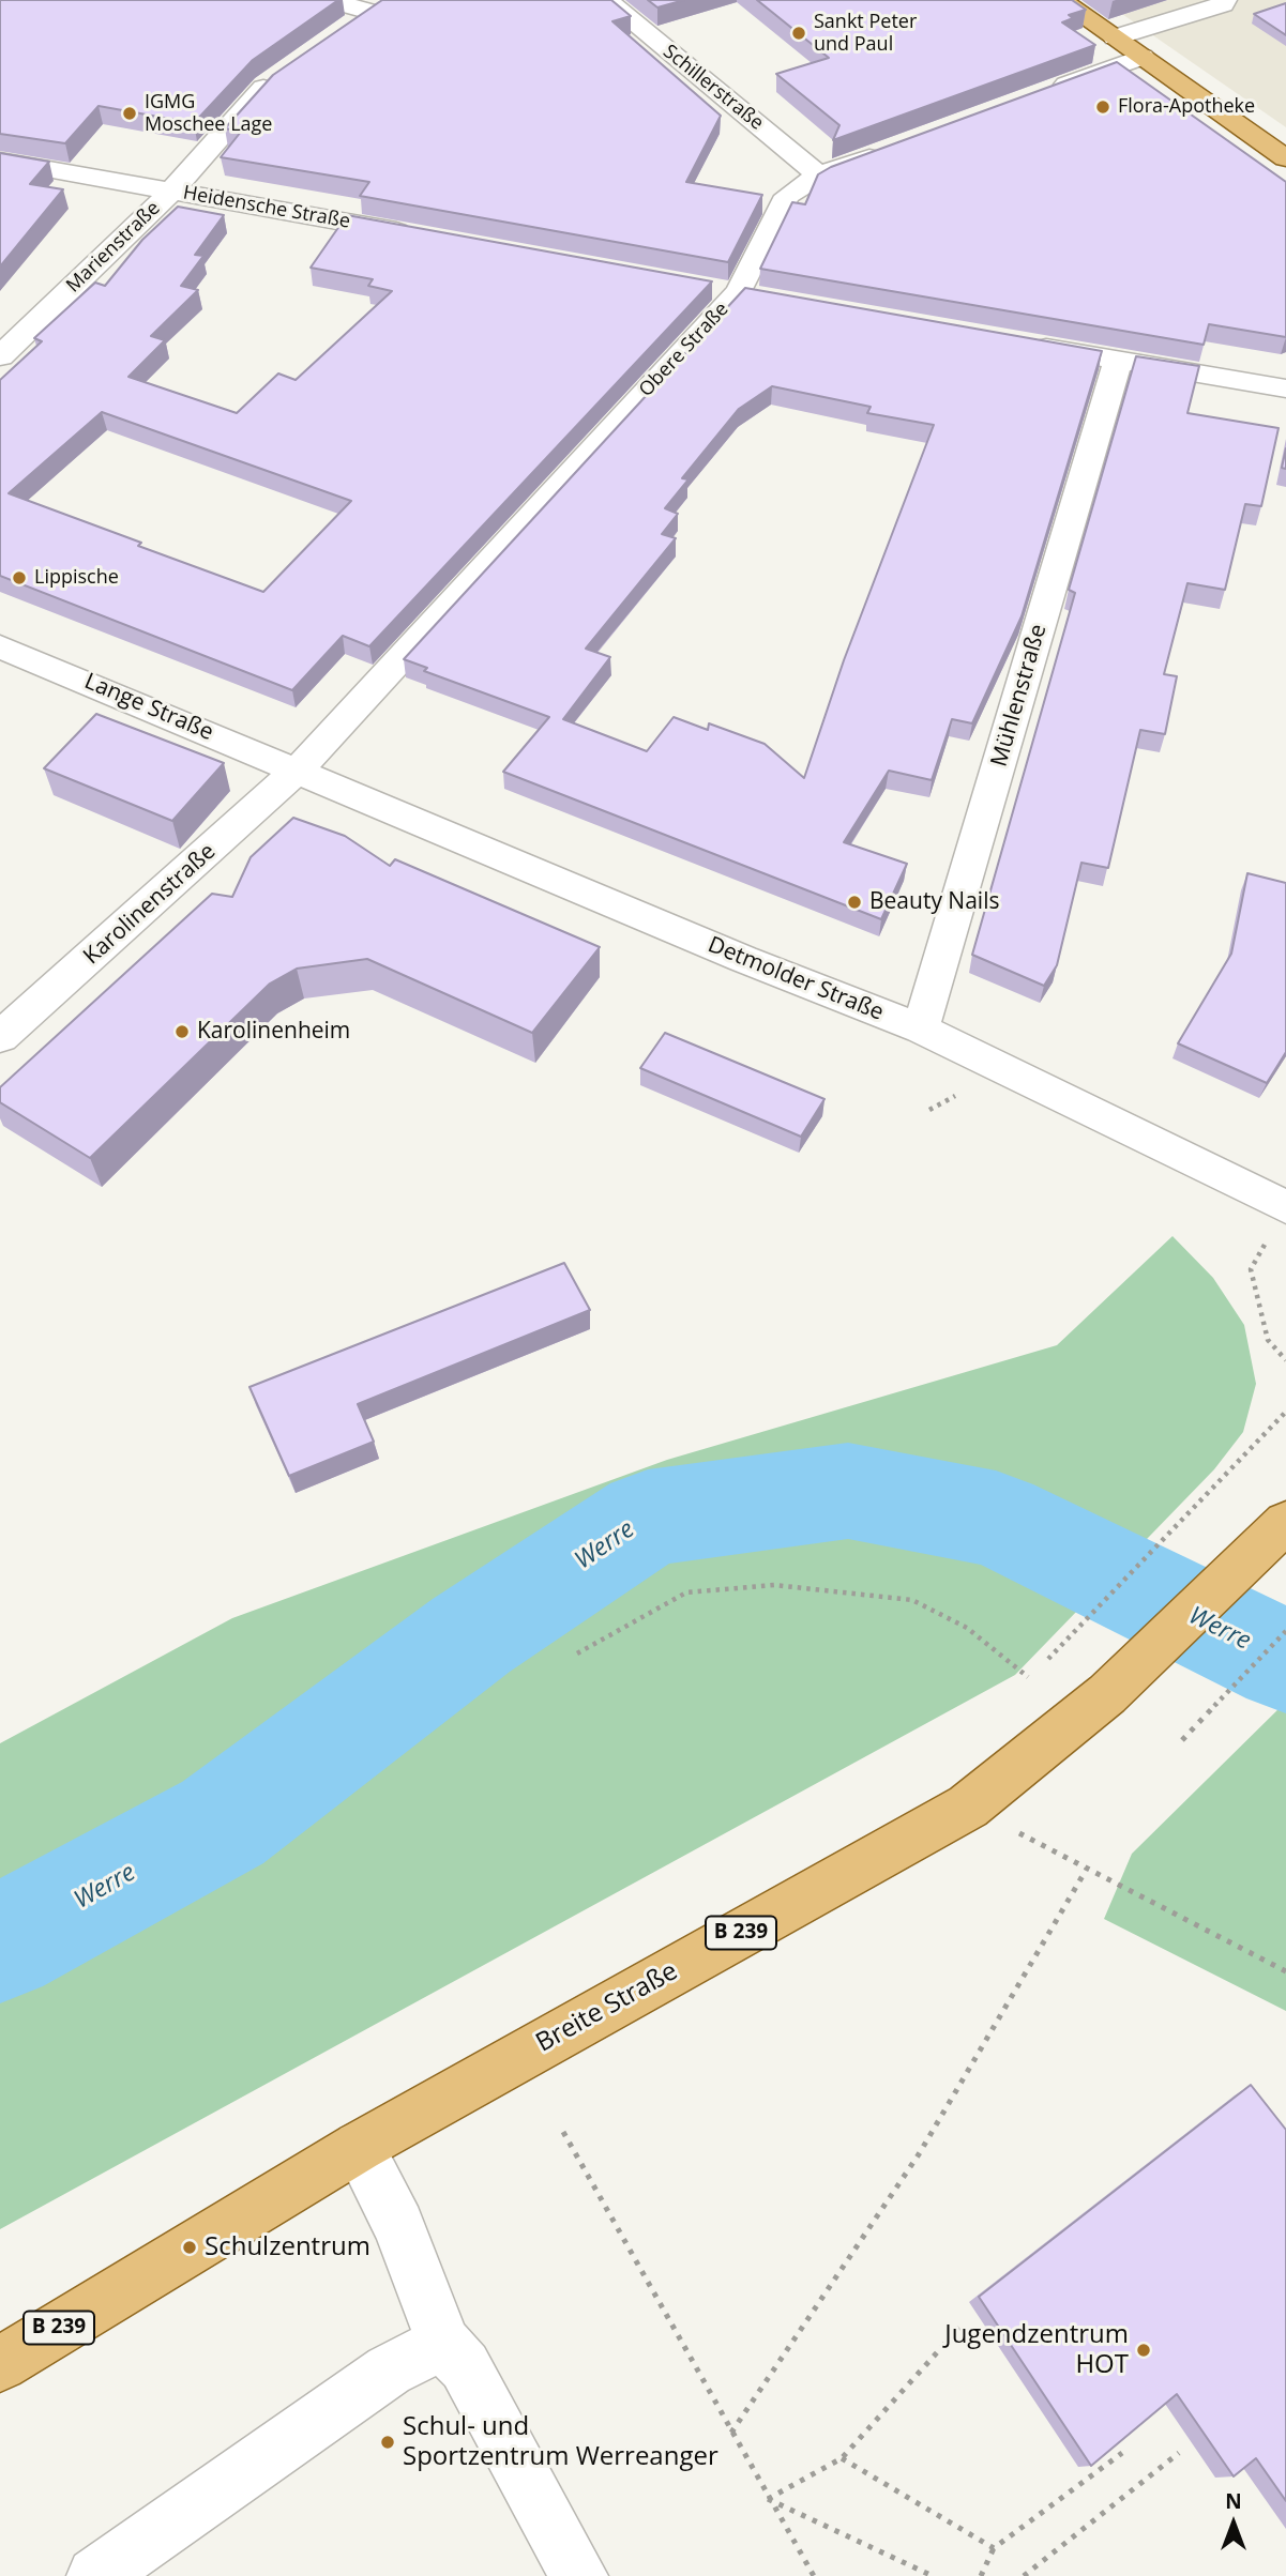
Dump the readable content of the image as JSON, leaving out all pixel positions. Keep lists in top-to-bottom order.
{
  "streets": {
    "main road": ["B 239", "Breite Straße"],
    "street": [
      "Schillerstraße",
      "Heidensche Straße",
      "Marienstraße",
      "Obere Straße",
      "Mühlenstraße",
      "Lange Straße",
      "Karolinenstraße",
      "Detmolder Straße"
    ]
  },
  "crossings": [
    ["Schillerstraße", "Obere Straße"],
    ["Heidensche Straße", "Marienstraße"],
    ["Obere Straße", "Lange Straße"],
    ["Obere Straße", "Karolinenstraße"],
    ["Obere Straße", "Detmolder Straße"],
    ["Mühlenstraße", "Detmolder Straße"],
    ["Lange Straße", "Karolinenstraße"],
    ["Lange Straße", "Detmolder Straße"],
    ["Karolinenstraße", "Detmolder Straße"]
  ],
  "water": ["Werre"],
  "places": [
    "Sankt Peter und Paul",
    "Flora-Apotheke",
    "IGMG Moschee Lage",
    "Lippische",
    "Beauty Nails",
    "Karolinenheim",
    "Schulzentrum",
    "Jugendzentrum HOT",
    "Schul- und Sportzentrum Werreanger"
  ],
  "north": "top"
}
